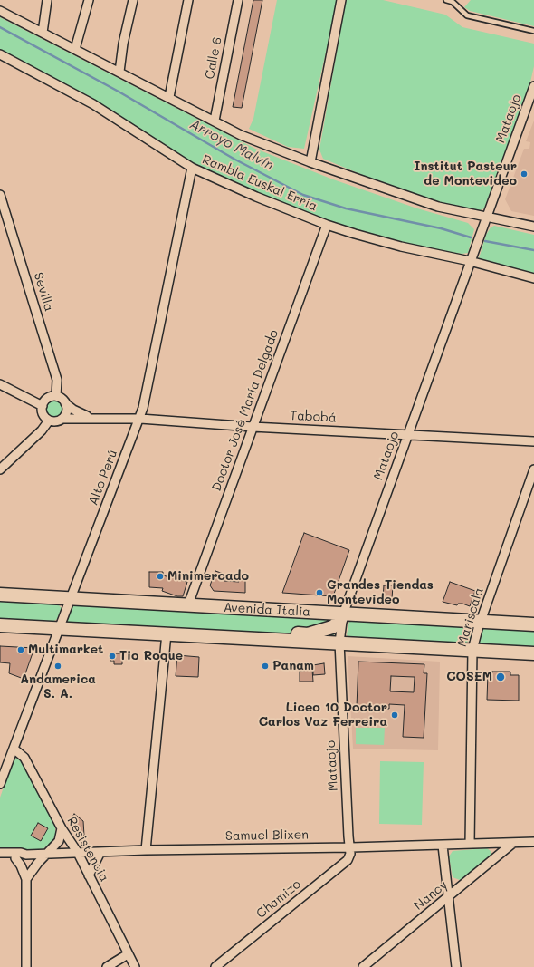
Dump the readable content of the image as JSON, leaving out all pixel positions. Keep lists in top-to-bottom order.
{
  "streets": {
    "main road": ["Avenida Italia"],
    "street": [
      "Calle 6",
      "Mataojo",
      "Rambla Euskal Erría",
      "Sevilla",
      "Doctor José María Delgado",
      "Tabobá",
      "Alto Perú",
      "Mariscala",
      "Samuel Blixen",
      "Resistencia",
      "Nancy",
      "Chamizo"
    ]
  },
  "crossings": [
    ["Mataojo", "Rambla Euskal Erría"],
    ["Mataojo", "Tabobá"],
    ["Mataojo", "Avenida Italia"],
    ["Mataojo", "Samuel Blixen"],
    ["Mataojo", "Chamizo"],
    ["Rambla Euskal Erría", "Doctor José María Delgado"],
    ["Rambla Euskal Erría", "Alto Perú"],
    ["Sevilla", "Tabobá"],
    ["Doctor José María Delgado", "Tabobá"],
    ["Doctor José María Delgado", "Avenida Italia"],
    ["Tabobá", "Alto Perú"],
    ["Alto Perú", "Avenida Italia"],
    ["Alto Perú", "Resistencia"],
    ["Avenida Italia", "Mariscala"],
    ["Mariscala", "Samuel Blixen"],
    ["Samuel Blixen", "Resistencia"],
    ["Samuel Blixen", "Nancy"],
    ["Samuel Blixen", "Chamizo"]
  ],
  "water": ["Arroyo Malvín"],
  "places": [
    "Institut Pasteur de Montevideo",
    "Minimercado",
    "Grandes Tiendas Montevideo",
    "Multimarket",
    "Tio Roque",
    "Andamerica S. A.",
    "Panam",
    "COSEM",
    "Liceo 10 Doctor Carlos Vaz Ferreira"
  ]
}
